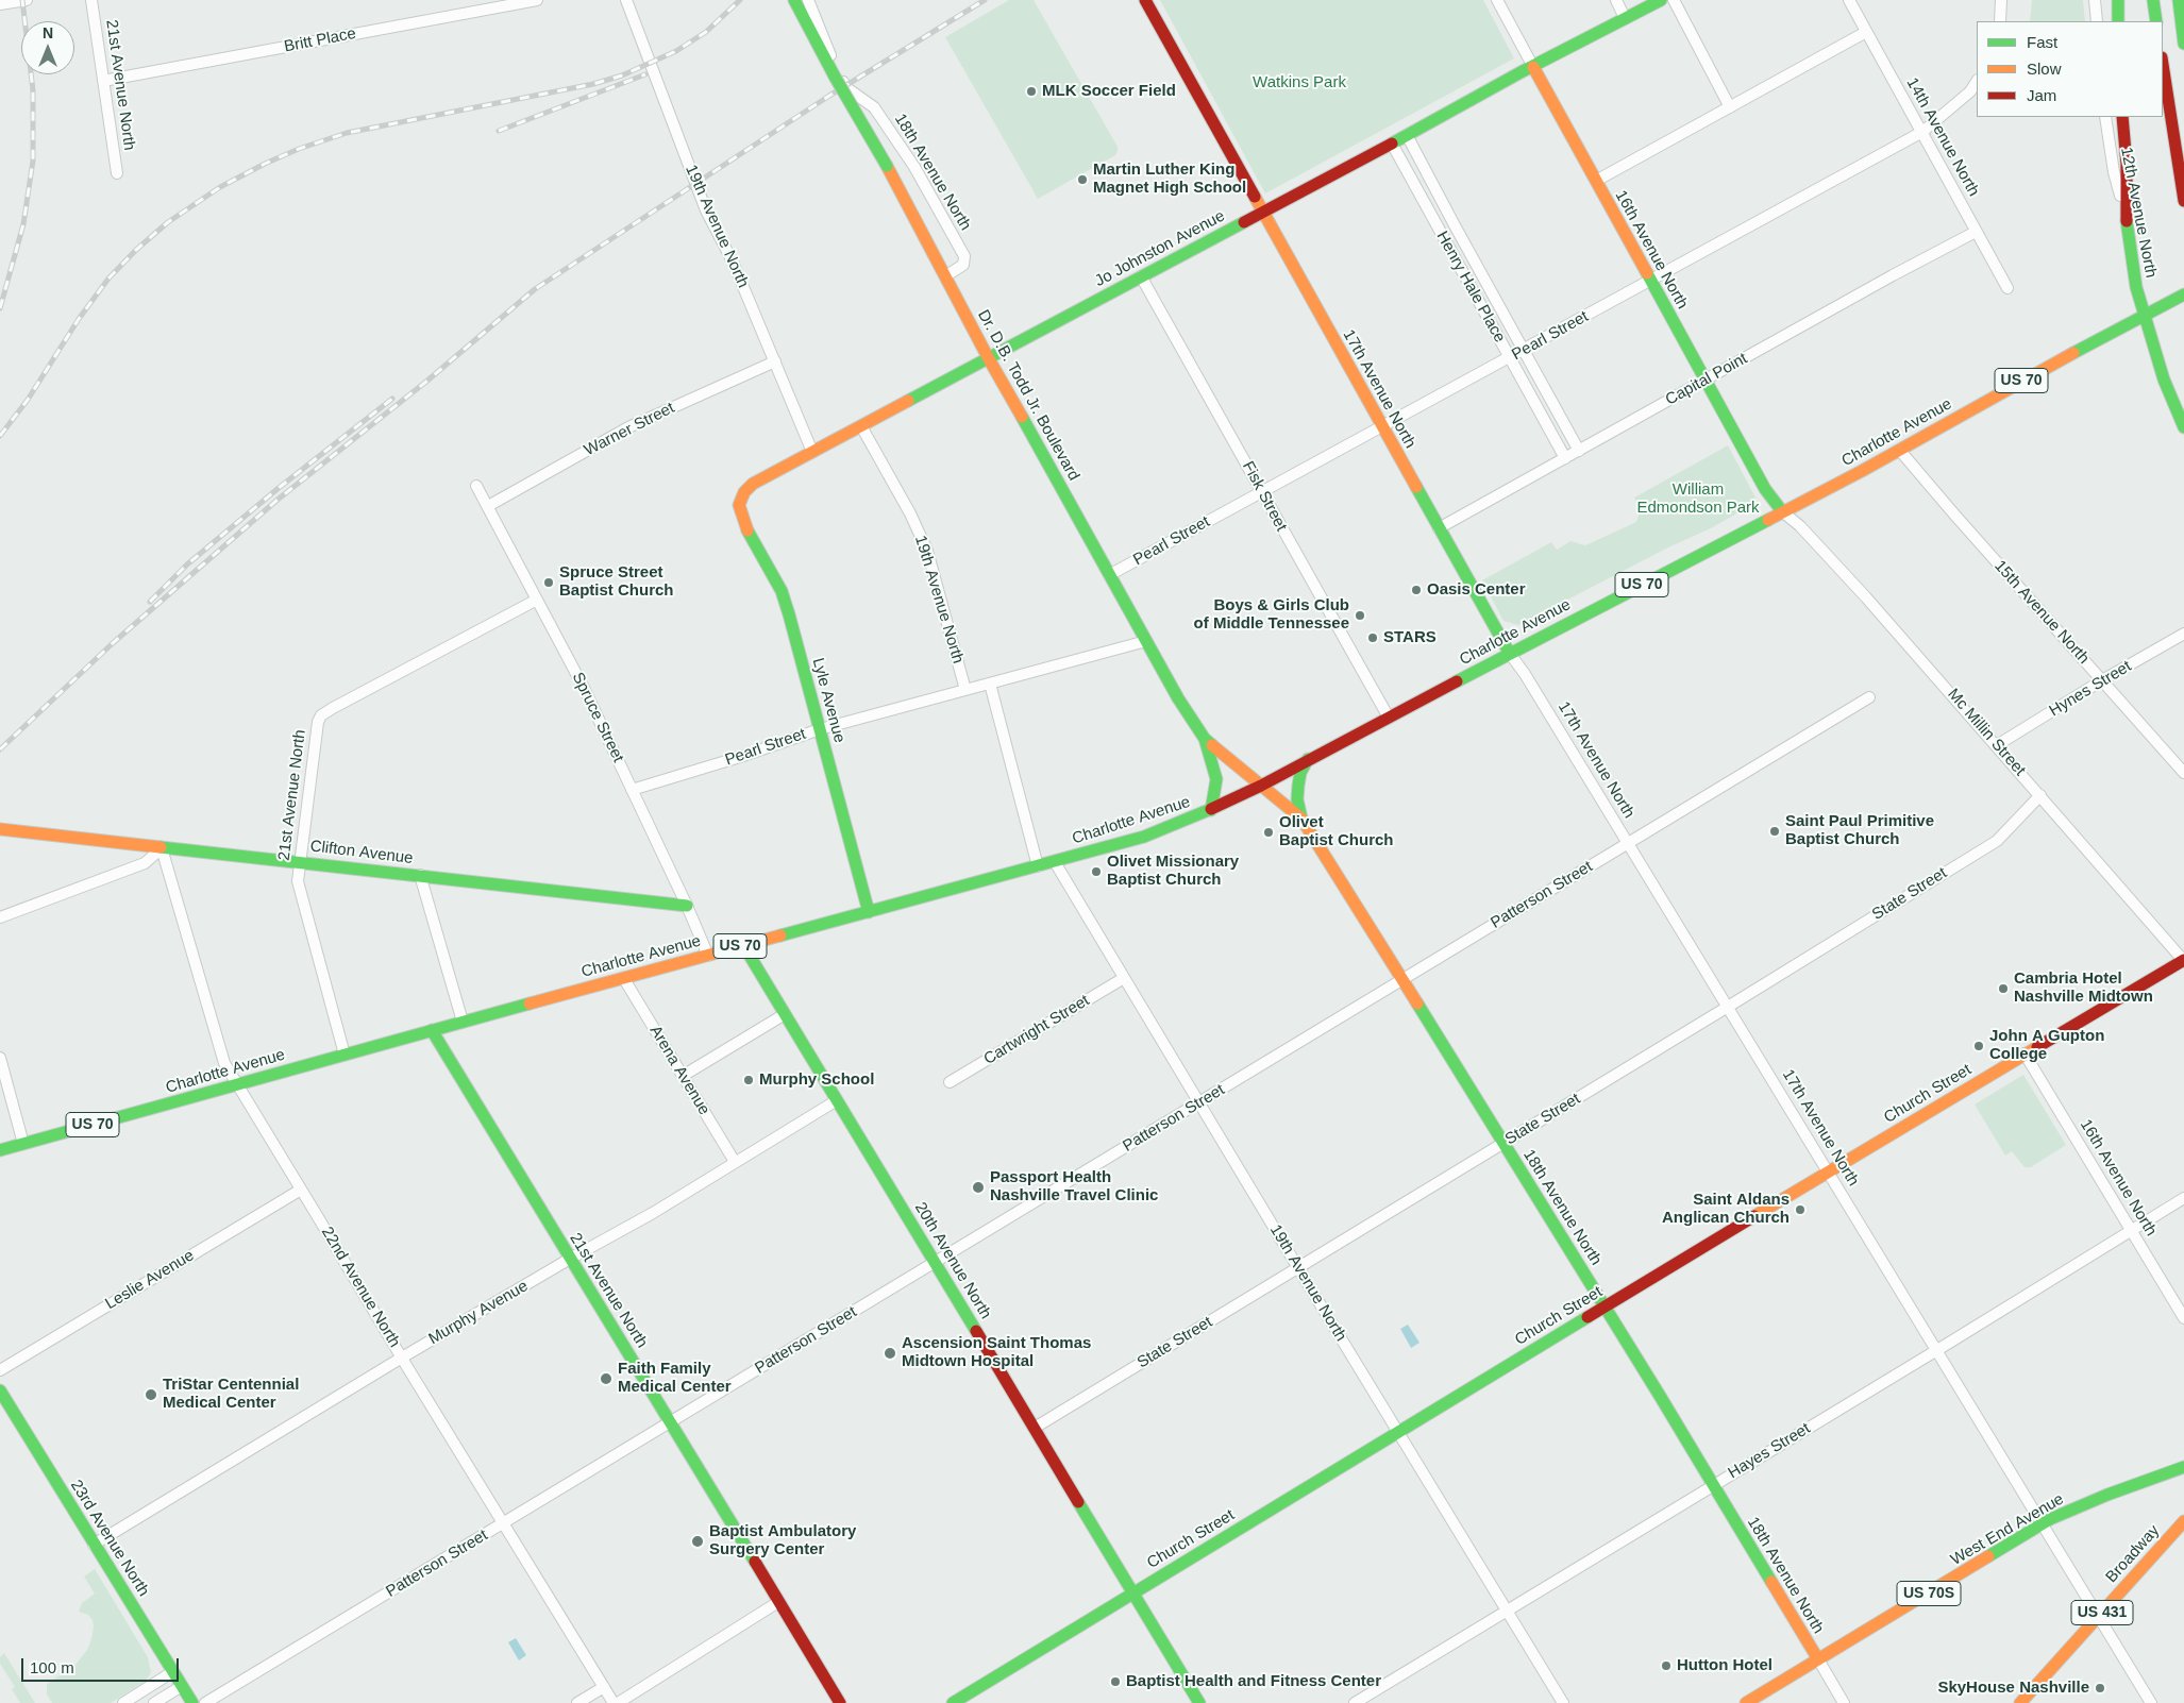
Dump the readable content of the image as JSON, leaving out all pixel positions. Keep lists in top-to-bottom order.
{
  "streets": {
    "main road": [
      "21st Avenue North",
      "18th Avenue North",
      "12th Avenue North",
      "Jo Johnston Avenue",
      "16th Avenue North",
      "US 70",
      "17th Avenue North",
      "Dr. D.B. Todd Jr. Boulevard",
      "Charlotte Avenue",
      "Lyle Avenue",
      "Clifton Avenue",
      "Church Street",
      "20th Avenue North",
      "West End Avenue",
      "23rd Avenue North",
      "Broadway",
      "US 70S",
      "US 431"
    ],
    "street": [
      "Britt Place",
      "14th Avenue North",
      "19th Avenue North",
      "Henry Hale Place",
      "Pearl Street",
      "Capital Point",
      "Warner Street",
      "Fisk Street",
      "15th Avenue North",
      "Hynes Street",
      "Spruce Street",
      "Mc Millin Street",
      "State Street",
      "Patterson Street",
      "Cartwright Street",
      "Arena Avenue",
      "Leslie Avenue",
      "22nd Avenue North",
      "Murphy Avenue",
      "Hayes Street"
    ]
  },
  "crossings": [
    ["Britt Place", "21st Avenue North"],
    ["21st Avenue North", "Charlotte Avenue"],
    ["21st Avenue North", "Spruce Street"],
    ["21st Avenue North", "Clifton Avenue"],
    ["21st Avenue North", "Patterson Street"],
    ["21st Avenue North", "Murphy Avenue"],
    ["14th Avenue North", "Pearl Street"],
    ["14th Avenue North", "Capital Point"],
    ["18th Avenue North", "Dr. D.B. Todd Jr. Boulevard"],
    ["18th Avenue North", "Charlotte Avenue"],
    ["18th Avenue North", "State Street"],
    ["18th Avenue North", "Patterson Street"],
    ["18th Avenue North", "Church Street"],
    ["18th Avenue North", "Hayes Street"],
    ["18th Avenue North", "West End Avenue"],
    ["12th Avenue North", "Charlotte Avenue"],
    ["19th Avenue North", "Jo Johnston Avenue"],
    ["19th Avenue North", "Pearl Street"],
    ["19th Avenue North", "Warner Street"],
    ["19th Avenue North", "Charlotte Avenue"],
    ["19th Avenue North", "State Street"],
    ["19th Avenue North", "Patterson Street"],
    ["19th Avenue North", "Cartwright Street"],
    ["19th Avenue North", "Church Street"],
    ["19th Avenue North", "Hayes Street"],
    ["Jo Johnston Avenue", "16th Avenue North"],
    ["Jo Johnston Avenue", "Henry Hale Place"],
    ["Jo Johnston Avenue", "17th Avenue North"],
    ["Jo Johnston Avenue", "Dr. D.B. Todd Jr. Boulevard"],
    ["Jo Johnston Avenue", "Fisk Street"],
    ["Jo Johnston Avenue", "Lyle Avenue"],
    ["16th Avenue North", "Pearl Street"],
    ["16th Avenue North", "Capital Point"],
    ["16th Avenue North", "Charlotte Avenue"],
    ["16th Avenue North", "Mc Millin Street"],
    ["16th Avenue North", "Church Street"],
    ["16th Avenue North", "Hayes Street"],
    ["Henry Hale Place", "Pearl Street"],
    ["Henry Hale Place", "Capital Point"],
    ["Pearl Street", "17th Avenue North"],
    ["Pearl Street", "Dr. D.B. Todd Jr. Boulevard"],
    ["Pearl Street", "Fisk Street"],
    ["Pearl Street", "Lyle Avenue"],
    ["Pearl Street", "Spruce Street"],
    ["Capital Point", "17th Avenue North"],
    ["17th Avenue North", "Charlotte Avenue"],
    ["17th Avenue North", "State Street"],
    ["17th Avenue North", "Patterson Street"],
    ["17th Avenue North", "Church Street"],
    ["17th Avenue North", "Hayes Street"],
    ["17th Avenue North", "West End Avenue"],
    ["17th Avenue North", "Broadway"],
    ["Dr. D.B. Todd Jr. Boulevard", "Charlotte Avenue"],
    ["Warner Street", "Spruce Street"],
    ["Charlotte Avenue", "Fisk Street"],
    ["Charlotte Avenue", "15th Avenue North"],
    ["Charlotte Avenue", "Lyle Avenue"],
    ["Charlotte Avenue", "Spruce Street"],
    ["Charlotte Avenue", "Mc Millin Street"],
    ["Charlotte Avenue", "Arena Avenue"],
    ["Charlotte Avenue", "20th Avenue North"],
    ["Charlotte Avenue", "22nd Avenue North"],
    ["15th Avenue North", "Hynes Street"],
    ["Hynes Street", "Mc Millin Street"],
    ["Spruce Street", "Clifton Avenue"],
    ["Mc Millin Street", "State Street"],
    ["Mc Millin Street", "Church Street"],
    ["Clifton Avenue", "22nd Avenue North"],
    ["State Street", "20th Avenue North"],
    ["Patterson Street", "20th Avenue North"],
    ["Patterson Street", "22nd Avenue North"],
    ["Arena Avenue", "Murphy Avenue"],
    ["Church Street", "20th Avenue North"],
    ["20th Avenue North", "Murphy Avenue"],
    ["Leslie Avenue", "22nd Avenue North"],
    ["22nd Avenue North", "Murphy Avenue"],
    ["Murphy Avenue", "23rd Avenue North"]
  ],
  "parks": ["Watkins Park", "William Edmondson Park"],
  "places": [
    "MLK Soccer Field",
    "Martin Luther King Magnet High School",
    "Spruce Street Baptist Church",
    "Oasis Center",
    "Boys & Girls Club of Middle Tennessee",
    "STARS",
    "Saint Paul Primitive Baptist Church",
    "Olivet Baptist Church",
    "Olivet Missionary Baptist Church",
    "Cambria Hotel Nashville Midtown",
    "John A Gupton College",
    "Murphy School",
    "Passport Health Nashville Travel Clinic",
    "Saint Aldans Anglican Church",
    "Ascension Saint Thomas Midtown Hospital",
    "Faith Family Medical Center",
    "TriStar Centennial Medical Center",
    "Baptist Ambulatory Surgery Center",
    "Hutton Hotel",
    "Baptist Health and Fitness Center",
    "SkyHouse Nashville"
  ],
  "legend": ["Fast", "Slow", "Jam"],
  "scale_bar": "100 m",
  "north": "top"
}
